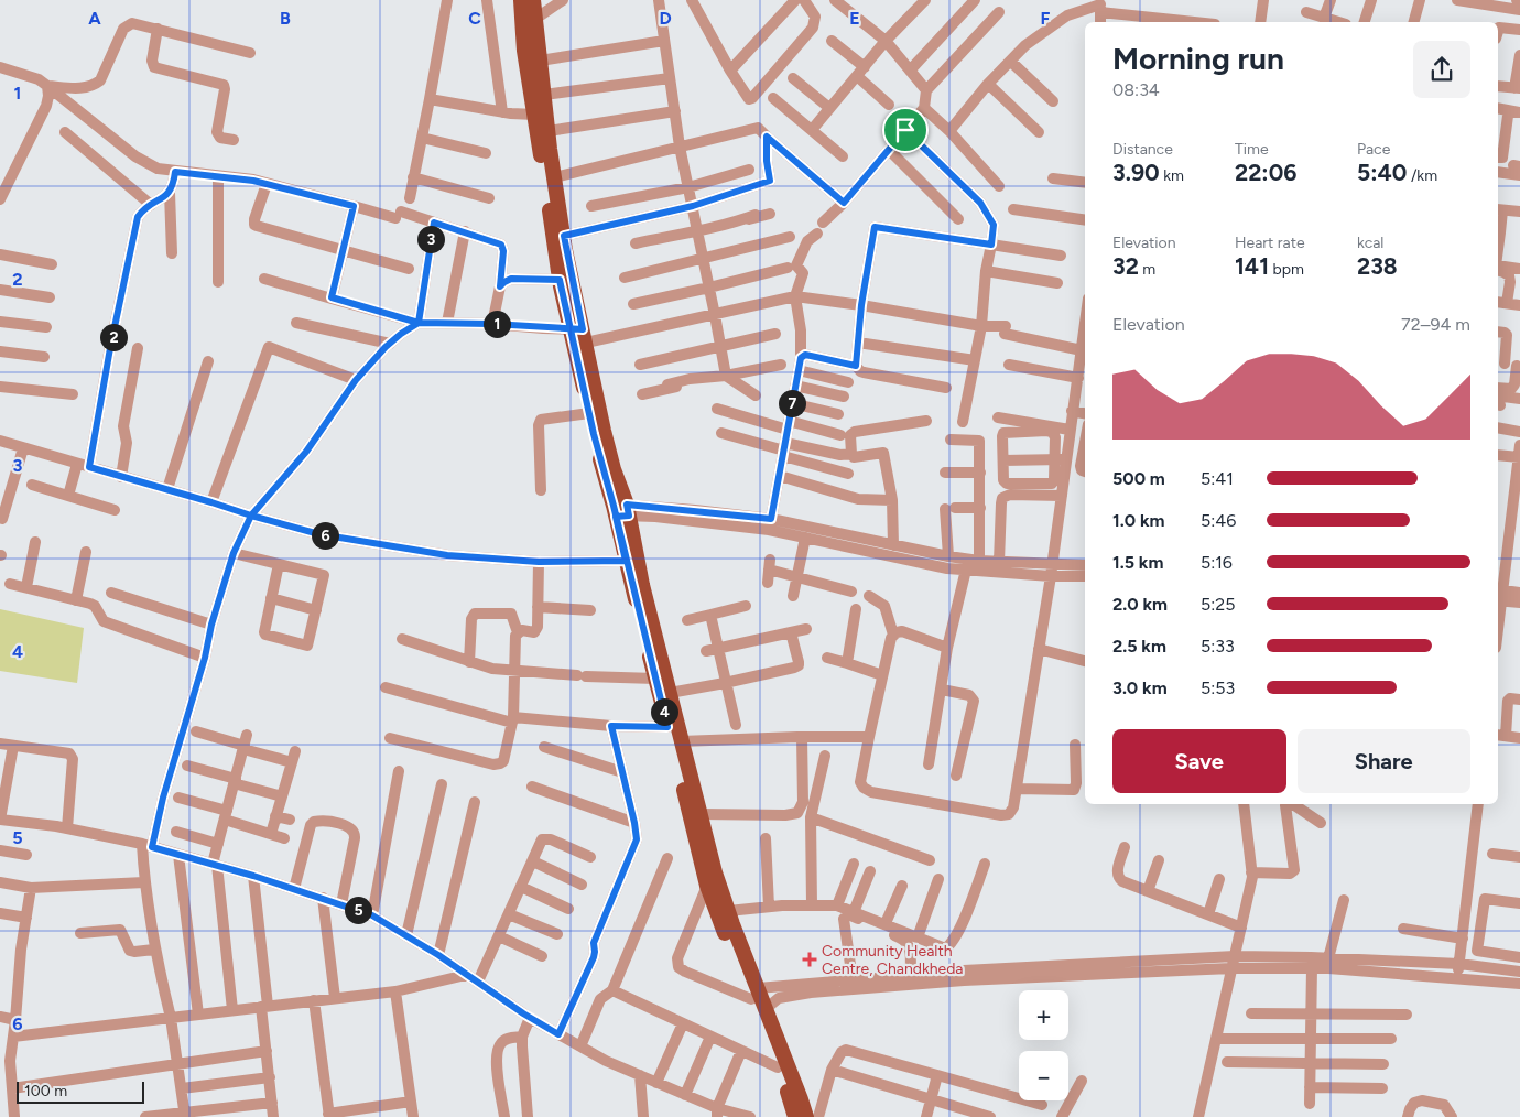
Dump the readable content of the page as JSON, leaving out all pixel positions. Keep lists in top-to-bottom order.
{
  "places": {
    "health": ["Community Health Centre, Chandkheda"]
  },
  "scale_bar": "100 m",
  "page": {
    "heading": ["Morning run", "08:34"],
    "stats": [
      ["Distance", "3.90 km"],
      ["Time", "22:06"],
      ["Pace", "5:40 /km"],
      ["Elevation", "32 m"],
      ["Heart rate", "141 bpm"],
      ["kcal", "238"]
    ],
    "pins": [
      "3",
      "1",
      "2",
      "7",
      "6",
      "4",
      "5"
    ],
    "chart": ["Elevation", "72–94 m"],
    "list": [
      {
        "name": "500 m",
        "note": "5:41"
      },
      {
        "name": "1.0 km",
        "note": "5:46"
      },
      {
        "name": "1.5 km",
        "note": "5:16"
      },
      {
        "name": "2.0 km",
        "note": "5:25"
      },
      {
        "name": "2.5 km",
        "note": "5:33"
      },
      {
        "name": "3.0 km",
        "note": "5:53"
      }
    ],
    "buttons": ["Save", "Share"],
    "map_buttons": ["+", "−"],
    "scale": "100 m"
  },
  "grid": {
    "columns": [
      "A",
      "B",
      "C",
      "D",
      "E",
      "F"
    ],
    "rows": [
      "1",
      "2",
      "3",
      "4",
      "5",
      "6"
    ]
  }
}
